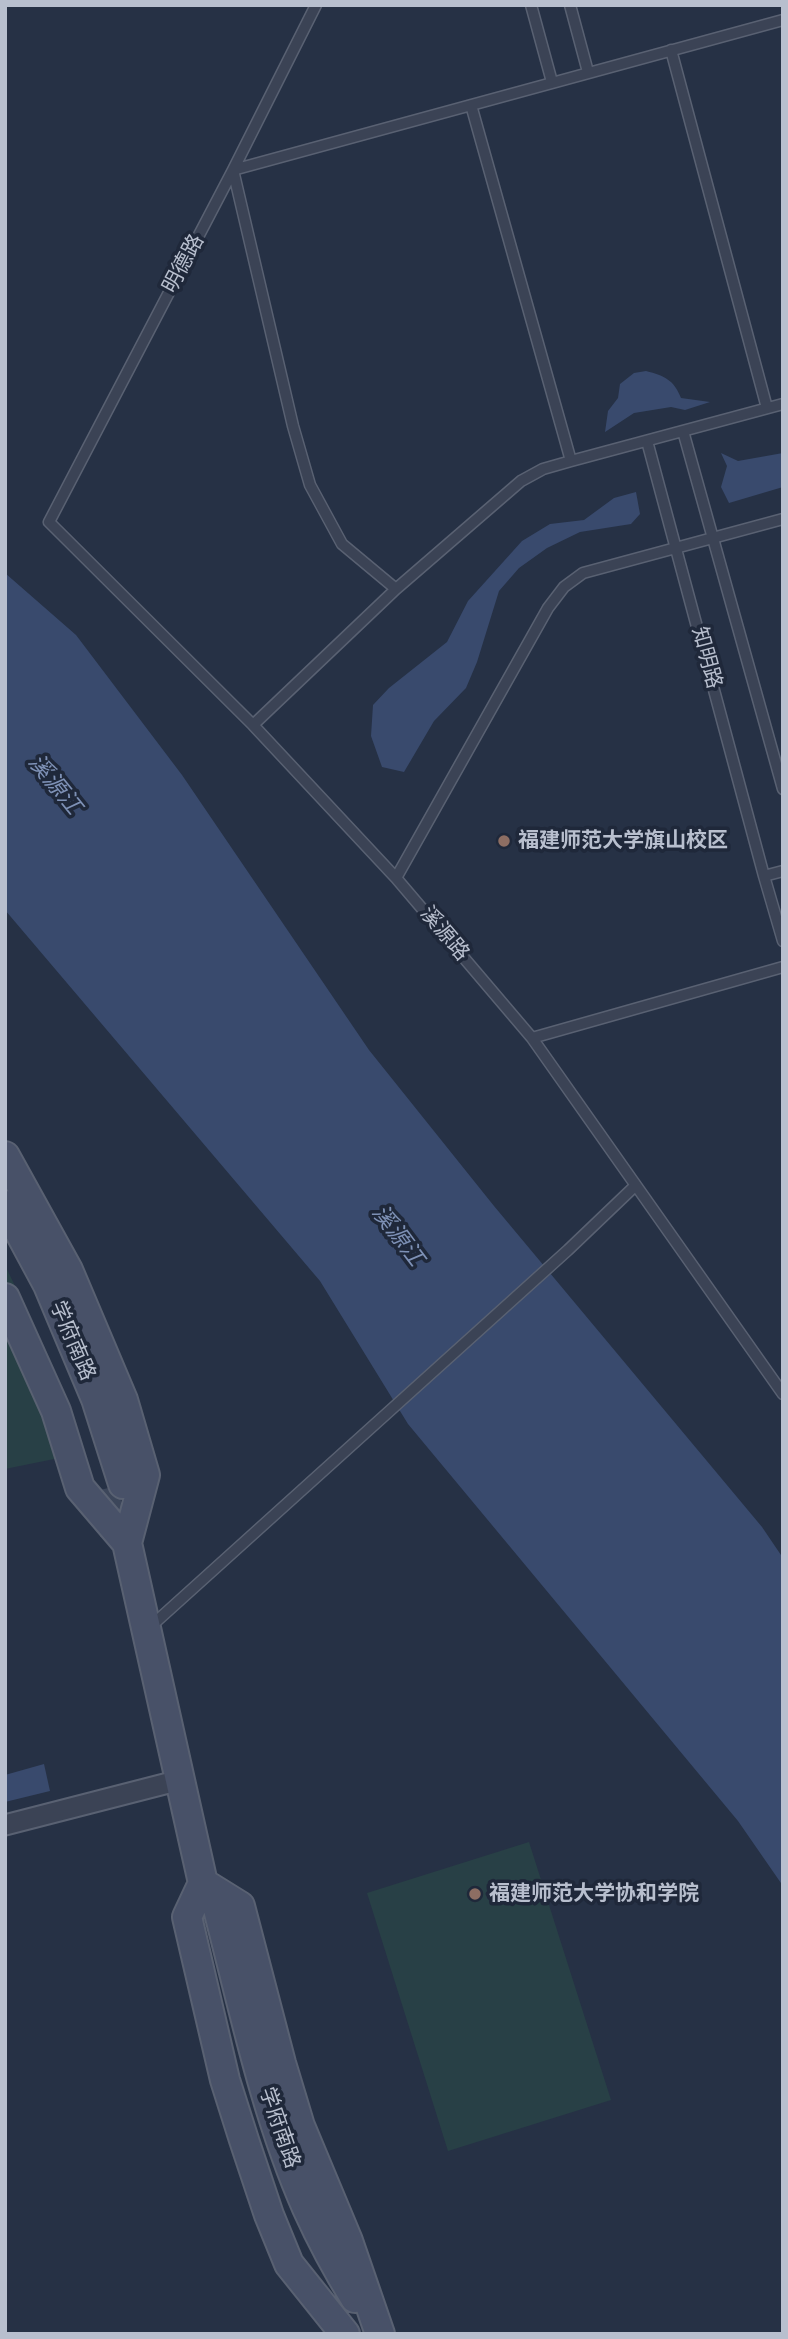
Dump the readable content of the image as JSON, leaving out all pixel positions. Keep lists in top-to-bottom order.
{
  "streets": {
    "main road": ["学府南路"],
    "lane": ["明德路", "知明路", "溪源路"]
  },
  "crossings": [
    ["明德路", "溪源路"]
  ],
  "water": ["溪源江"],
  "places": ["福建师范大学旗山校区", "福建师范大学协和学院"]
}
